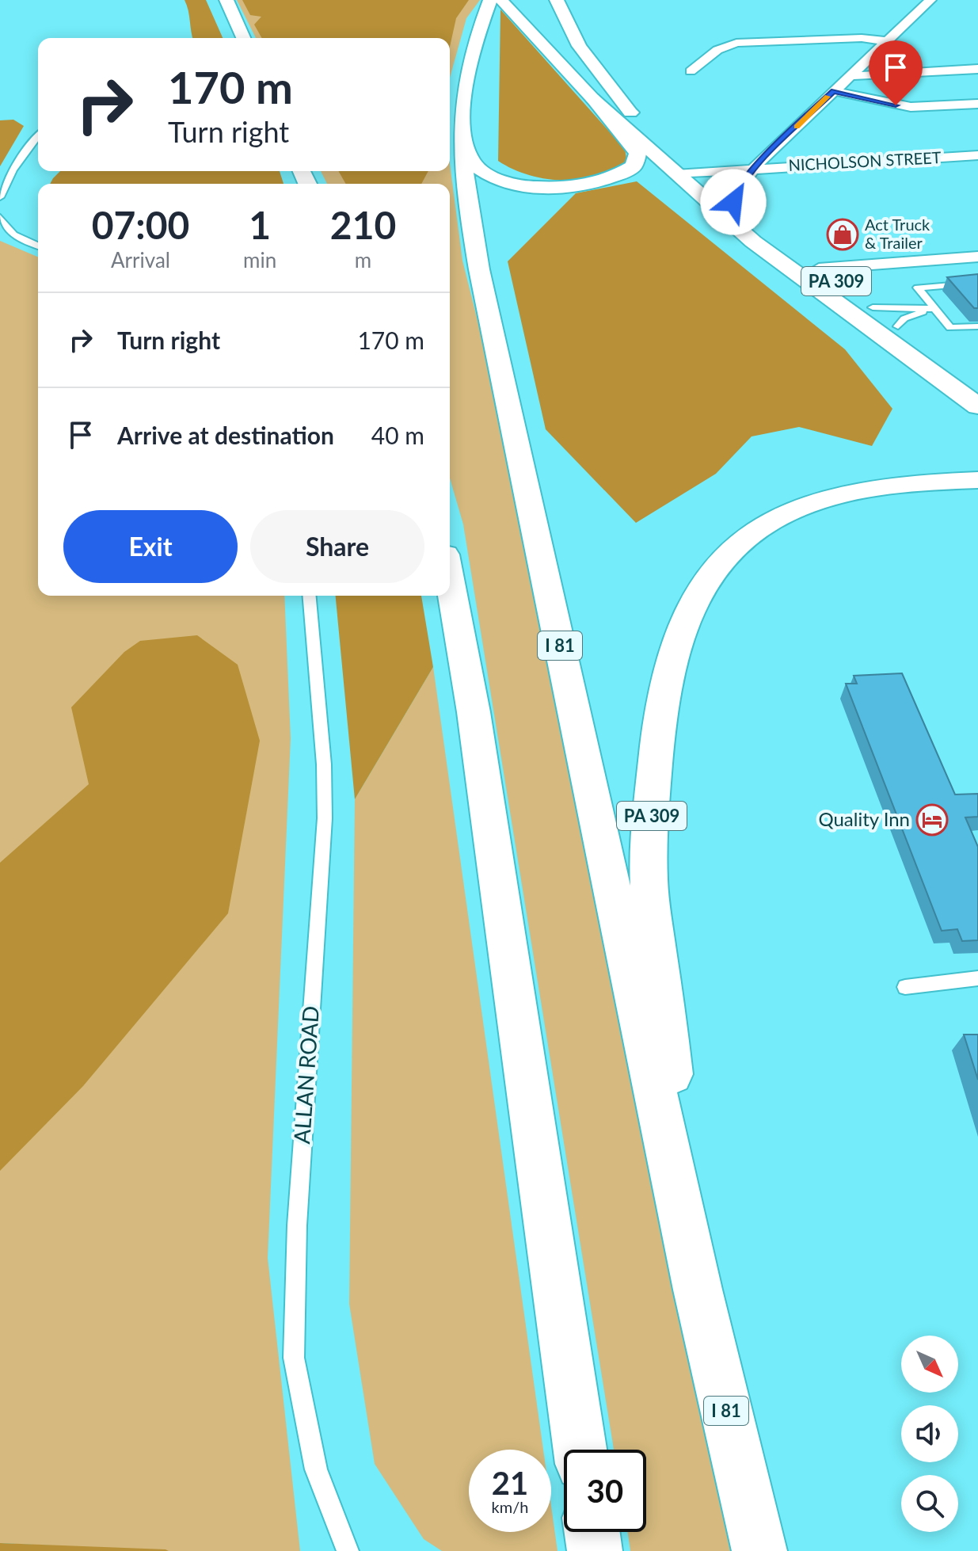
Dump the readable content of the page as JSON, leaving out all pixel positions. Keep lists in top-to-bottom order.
{
  "streets": {
    "main road": ["PA 309", "I 81"],
    "street": ["NICHOLSON STREET"],
    "lane": ["ALLAN ROAD"]
  },
  "crossings": [
    ["NICHOLSON STREET", "PA 309"],
    ["PA 309", "I 81"]
  ],
  "places": {
    "shop": ["Act Truck & Trailer"],
    "hotel": ["Quality Inn"]
  },
  "north": "bottom right",
  "page": {
    "turn": ["170 m", "Turn right"],
    "eta": [
      "07:00",
      "Arrival",
      "1",
      "min",
      "210",
      "m"
    ],
    "list": [
      {
        "name": "Turn right",
        "value": "170 m"
      },
      {
        "name": "Arrive at destination",
        "value": "40 m"
      }
    ],
    "buttons": ["Exit", "Share"],
    "speed": "21 km/h",
    "limit": "30"
  }
}
